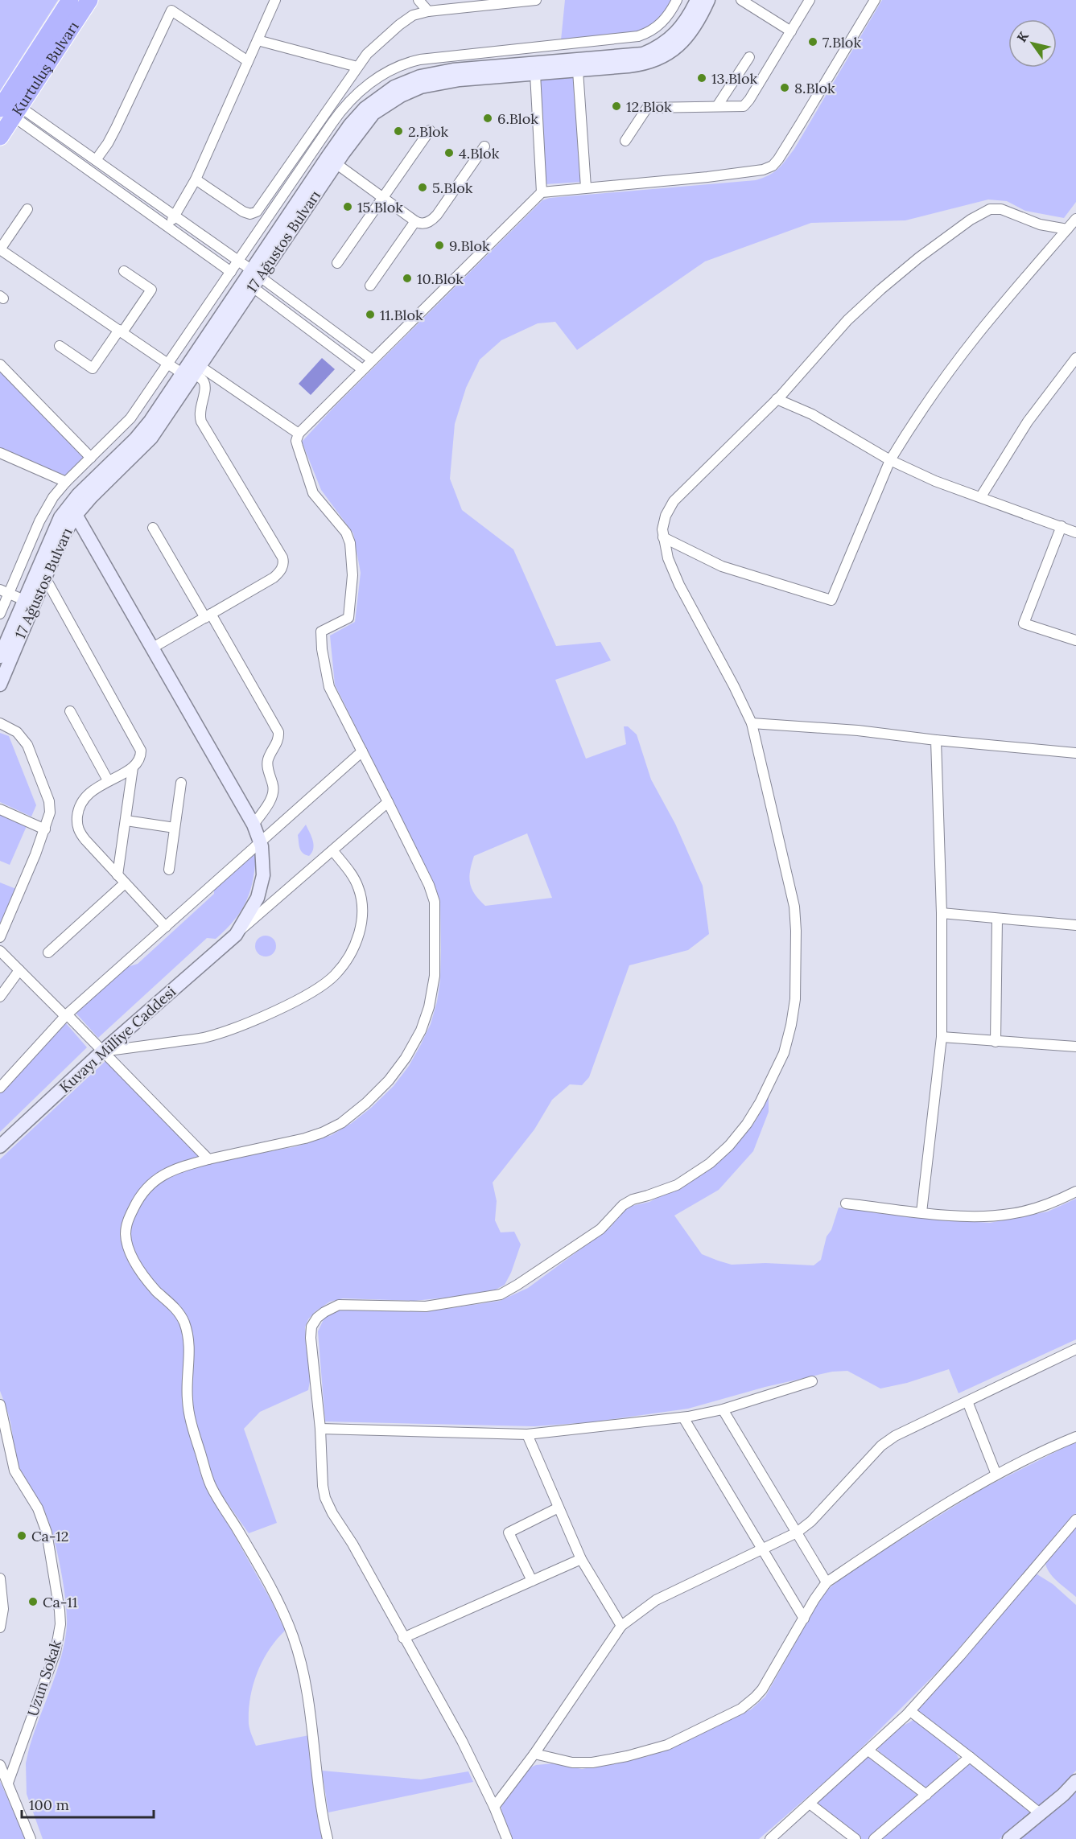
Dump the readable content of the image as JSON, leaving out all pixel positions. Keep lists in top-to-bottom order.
{
  "streets": {
    "highway": ["Kurtuluş Bulvarı"],
    "main road": ["17 Ağustos Bulvarı", "Kuvayı Milliye Caddesi"],
    "street": ["Uzun Sokak"]
  },
  "crossings": [
    ["17 Ağustos Bulvarı", "Kuvayı Milliye Caddesi"]
  ],
  "places": [
    "7.Blok",
    "13.Blok",
    "8.Blok",
    "12.Blok",
    "6.Blok",
    "2.Blok",
    "4.Blok",
    "5.Blok",
    "15.Blok",
    "9.Blok",
    "10.Blok",
    "11.Blok",
    "Ca-12",
    "Ca-11"
  ],
  "scale_bar": "100 m",
  "north": "top left"
}
